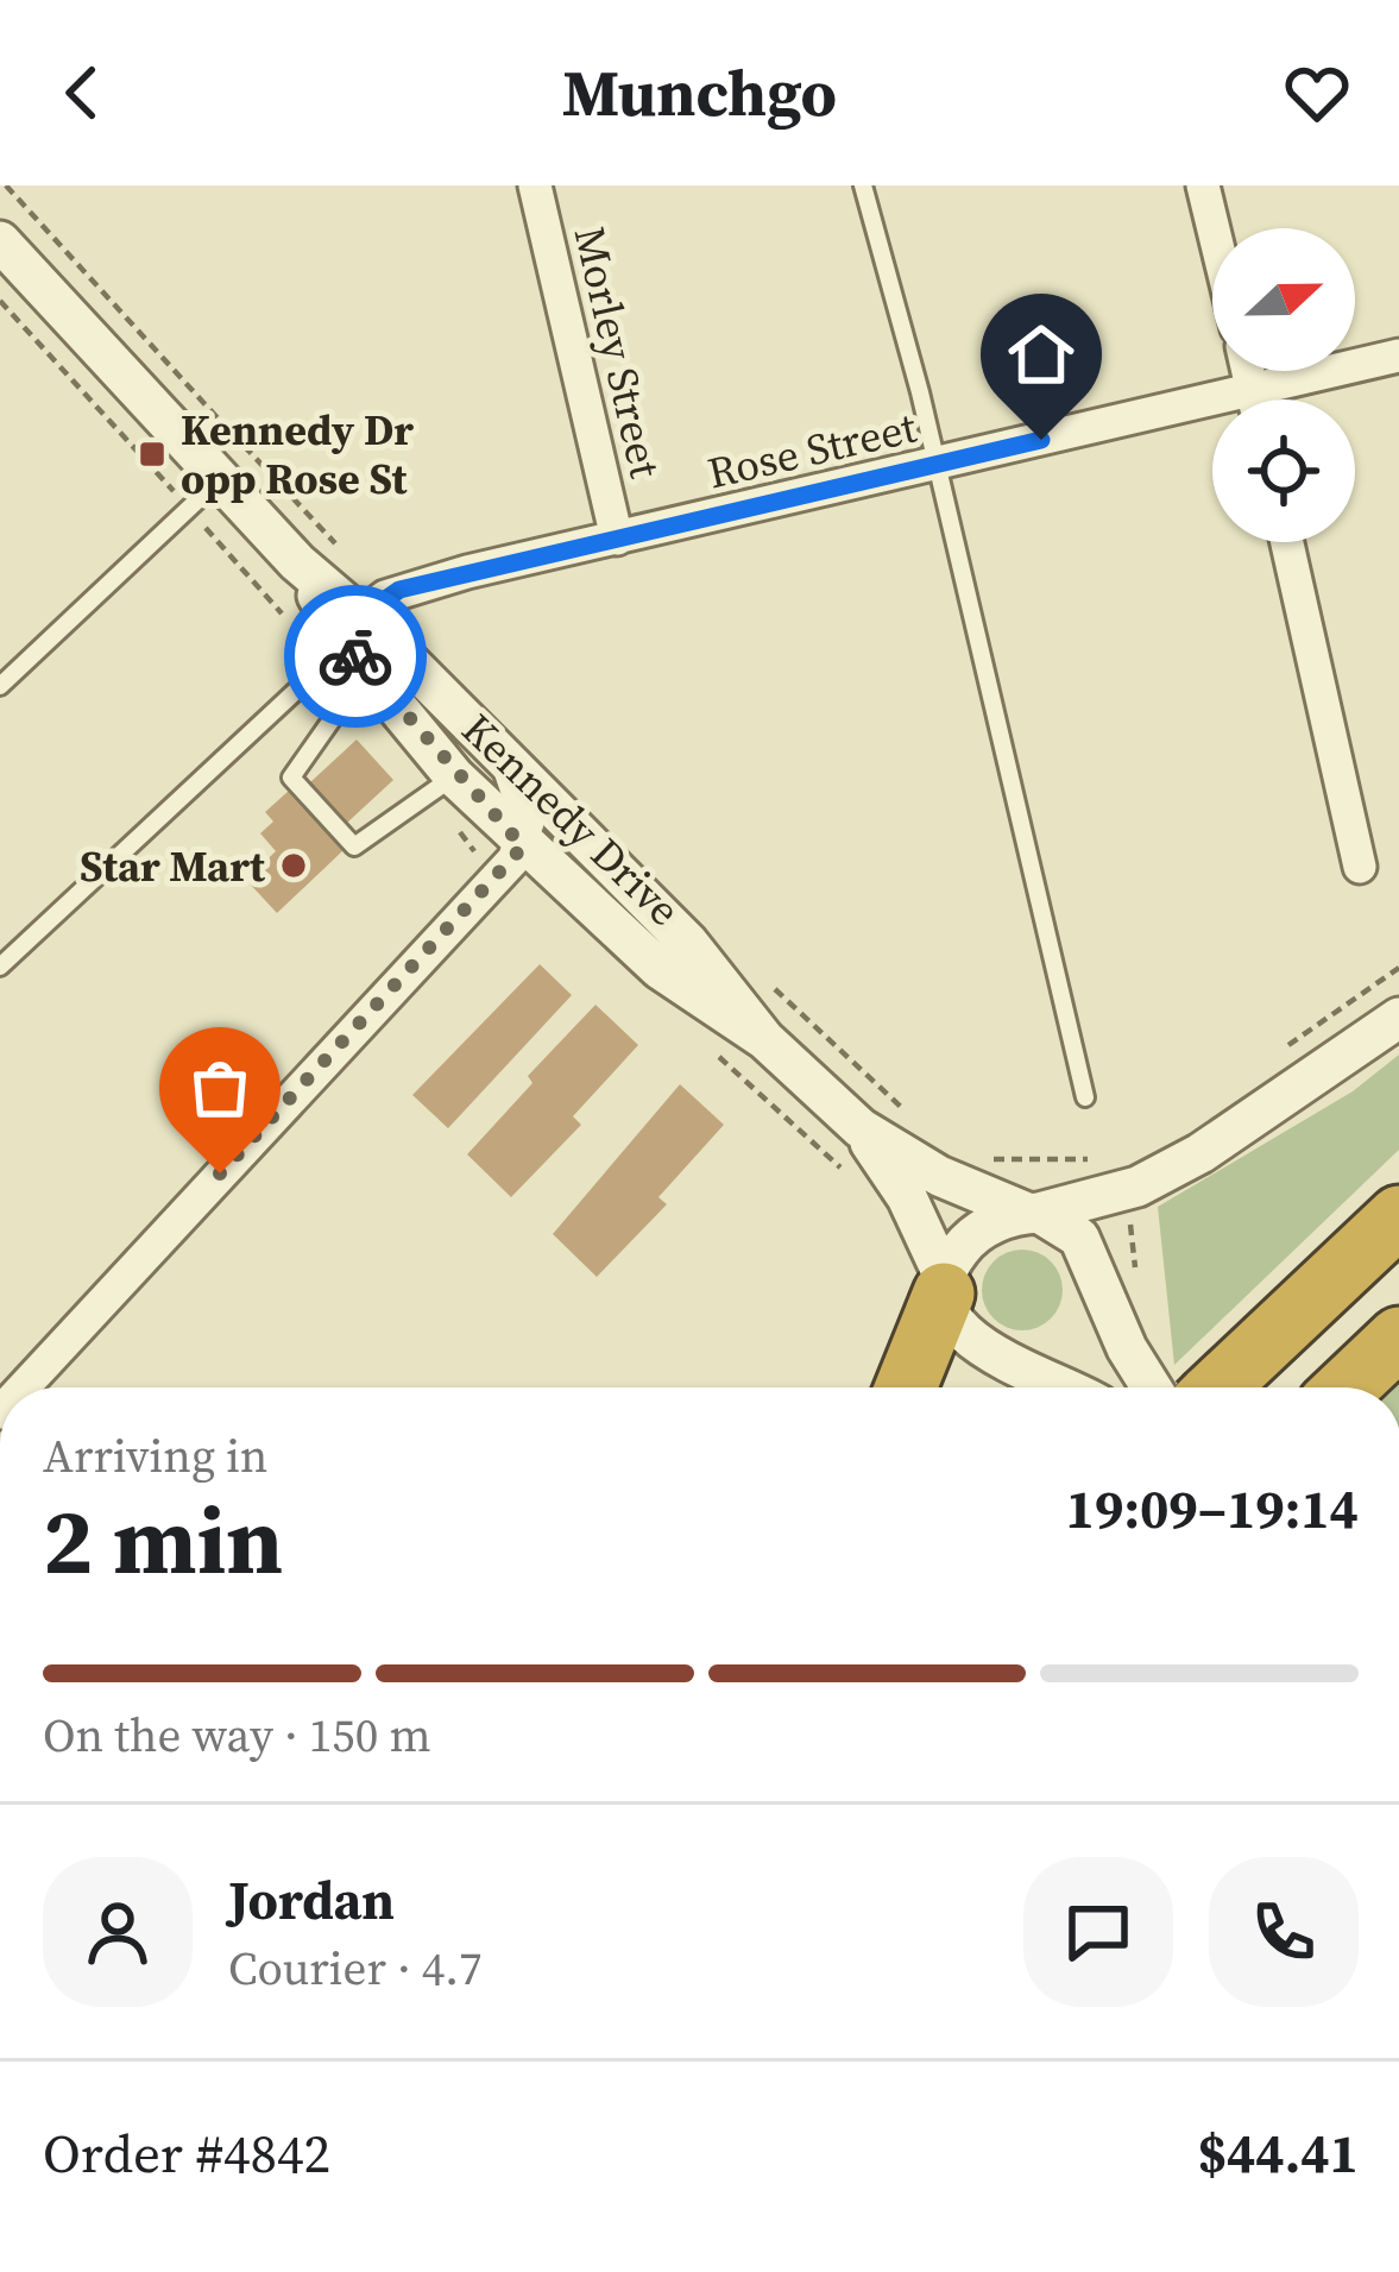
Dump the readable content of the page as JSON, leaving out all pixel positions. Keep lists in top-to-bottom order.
{
  "streets": {
    "street": ["Morley Street", "Rose Street", "Kennedy Drive"]
  },
  "crossings": [
    ["Morley Street", "Rose Street"],
    ["Rose Street", "Kennedy Drive"]
  ],
  "places": {
    "transit": ["Kennedy Dr opp Rose St"],
    "other": ["Star Mart"]
  },
  "north": "right",
  "page": {
    "header": "Munchgo",
    "heading": ["2 min", "Arriving in", "19:09–19:14"],
    "panel": [
      "Jordan",
      "Courier · 4.7",
      "Order #4842",
      "$44.41"
    ],
    "bar": "On the way · 150 m"
  }
}
